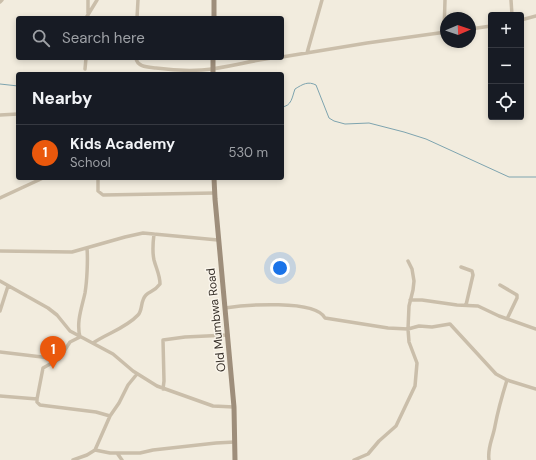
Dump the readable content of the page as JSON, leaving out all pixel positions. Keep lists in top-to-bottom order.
{
  "streets": {
    "main road": ["Old Mumbwa Road"]
  },
  "north": "right",
  "page": {
    "map_buttons": ["+", "−"],
    "search": "Search here",
    "heading": "Nearby",
    "list": [
      {
        "mark": "1",
        "name": "Kids Academy",
        "note": "School",
        "value": "530 m"
      }
    ],
    "pins": "1"
  }
}
